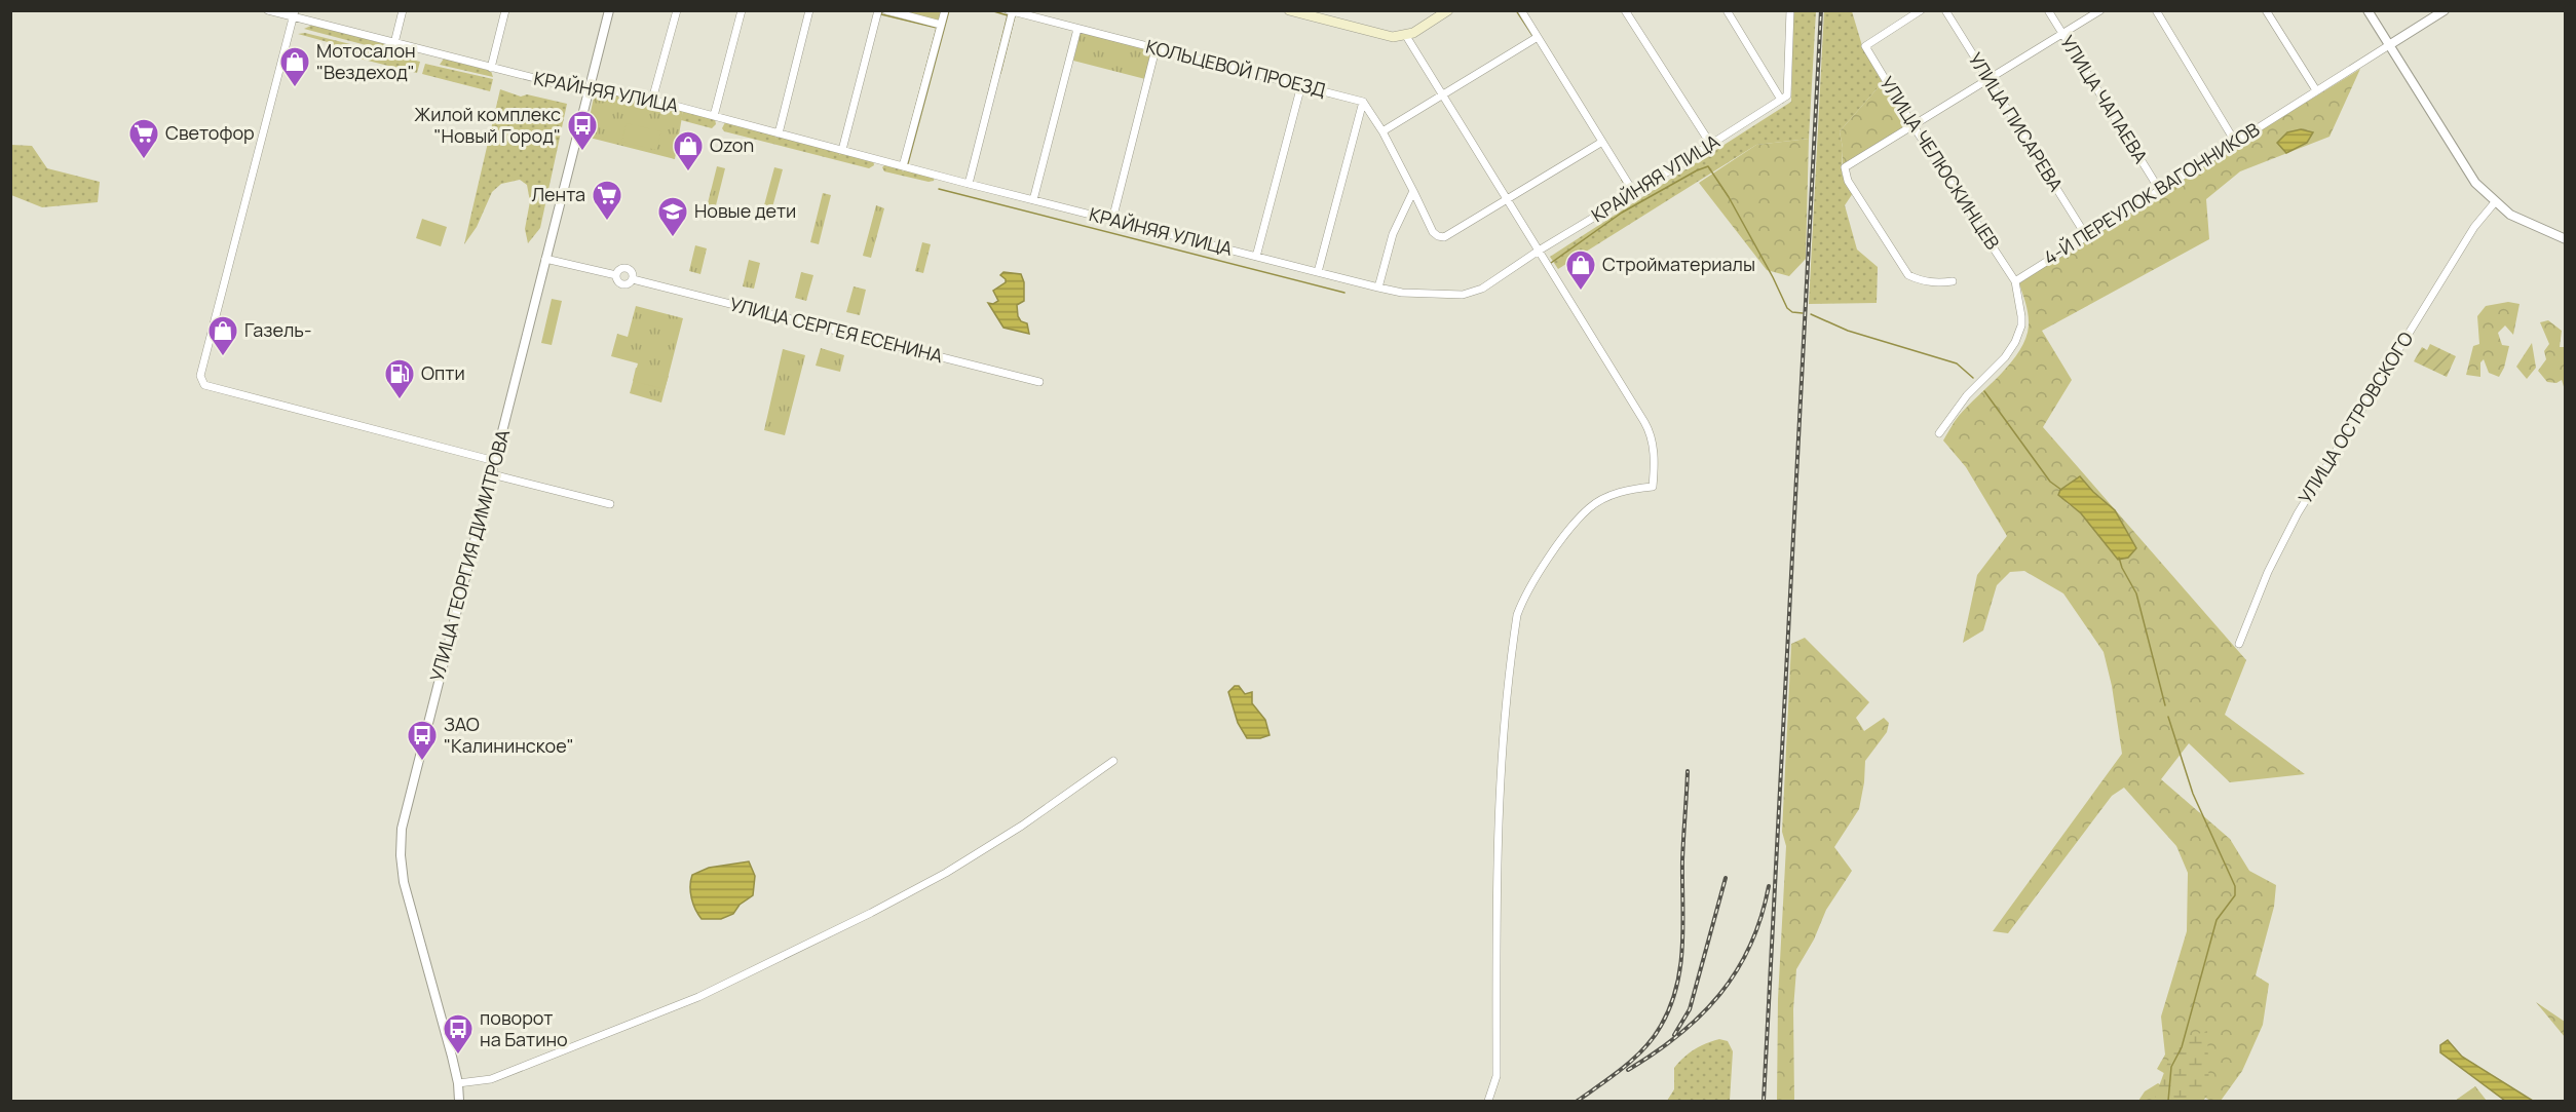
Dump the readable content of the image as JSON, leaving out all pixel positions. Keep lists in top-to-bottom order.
{
  "streets": {
    "street": [
      "КОЛЬЦЕВОЙ ПРОЕЗД",
      "КРАЙНЯЯ УЛИЦА",
      "УЛИЦА ЧАПАЕВА",
      "УЛИЦА ПИСАРЕВА",
      "УЛИЦА ЧЕЛЮСКИНЦЕВ",
      "4-Й ПЕРЕУЛОК ВАГОННИКОВ",
      "УЛИЦА СЕРГЕЯ ЕСЕНИНА",
      "УЛИЦА ОСТРОВСКОГО",
      "УЛИЦА ГЕОРГИЯ ДИМИТРОВА"
    ]
  },
  "crossings": [
    ["КРАЙНЯЯ УЛИЦА", "УЛИЦА ГЕОРГИЯ ДИМИТРОВА"],
    ["УЛИЦА ЧАПАЕВА", "4-Й ПЕРЕУЛОК ВАГОННИКОВ"],
    ["УЛИЦА ПИСАРЕВА", "4-Й ПЕРЕУЛОК ВАГОННИКОВ"],
    ["УЛИЦА ЧЕЛЮСКИНЦЕВ", "4-Й ПЕРЕУЛОК ВАГОННИКОВ"],
    ["УЛИЦА СЕРГЕЯ ЕСЕНИНА", "УЛИЦА ГЕОРГИЯ ДИМИТРОВА"]
  ],
  "places": {
    "shop": [
      "Мотосалон \"Вездеход\"",
      "Ozon",
      "Стройматериалы",
      "Газель-"
    ],
    "bus stop": ["Жилой комплекс \"Новый Город\"", "ЗАО \"Калининское\"", "поворот на Батино"],
    "supermarket": ["Светофор", "Лента"],
    "school or university": ["Новые дети"],
    "fuel station": ["Опти"]
  }
}
